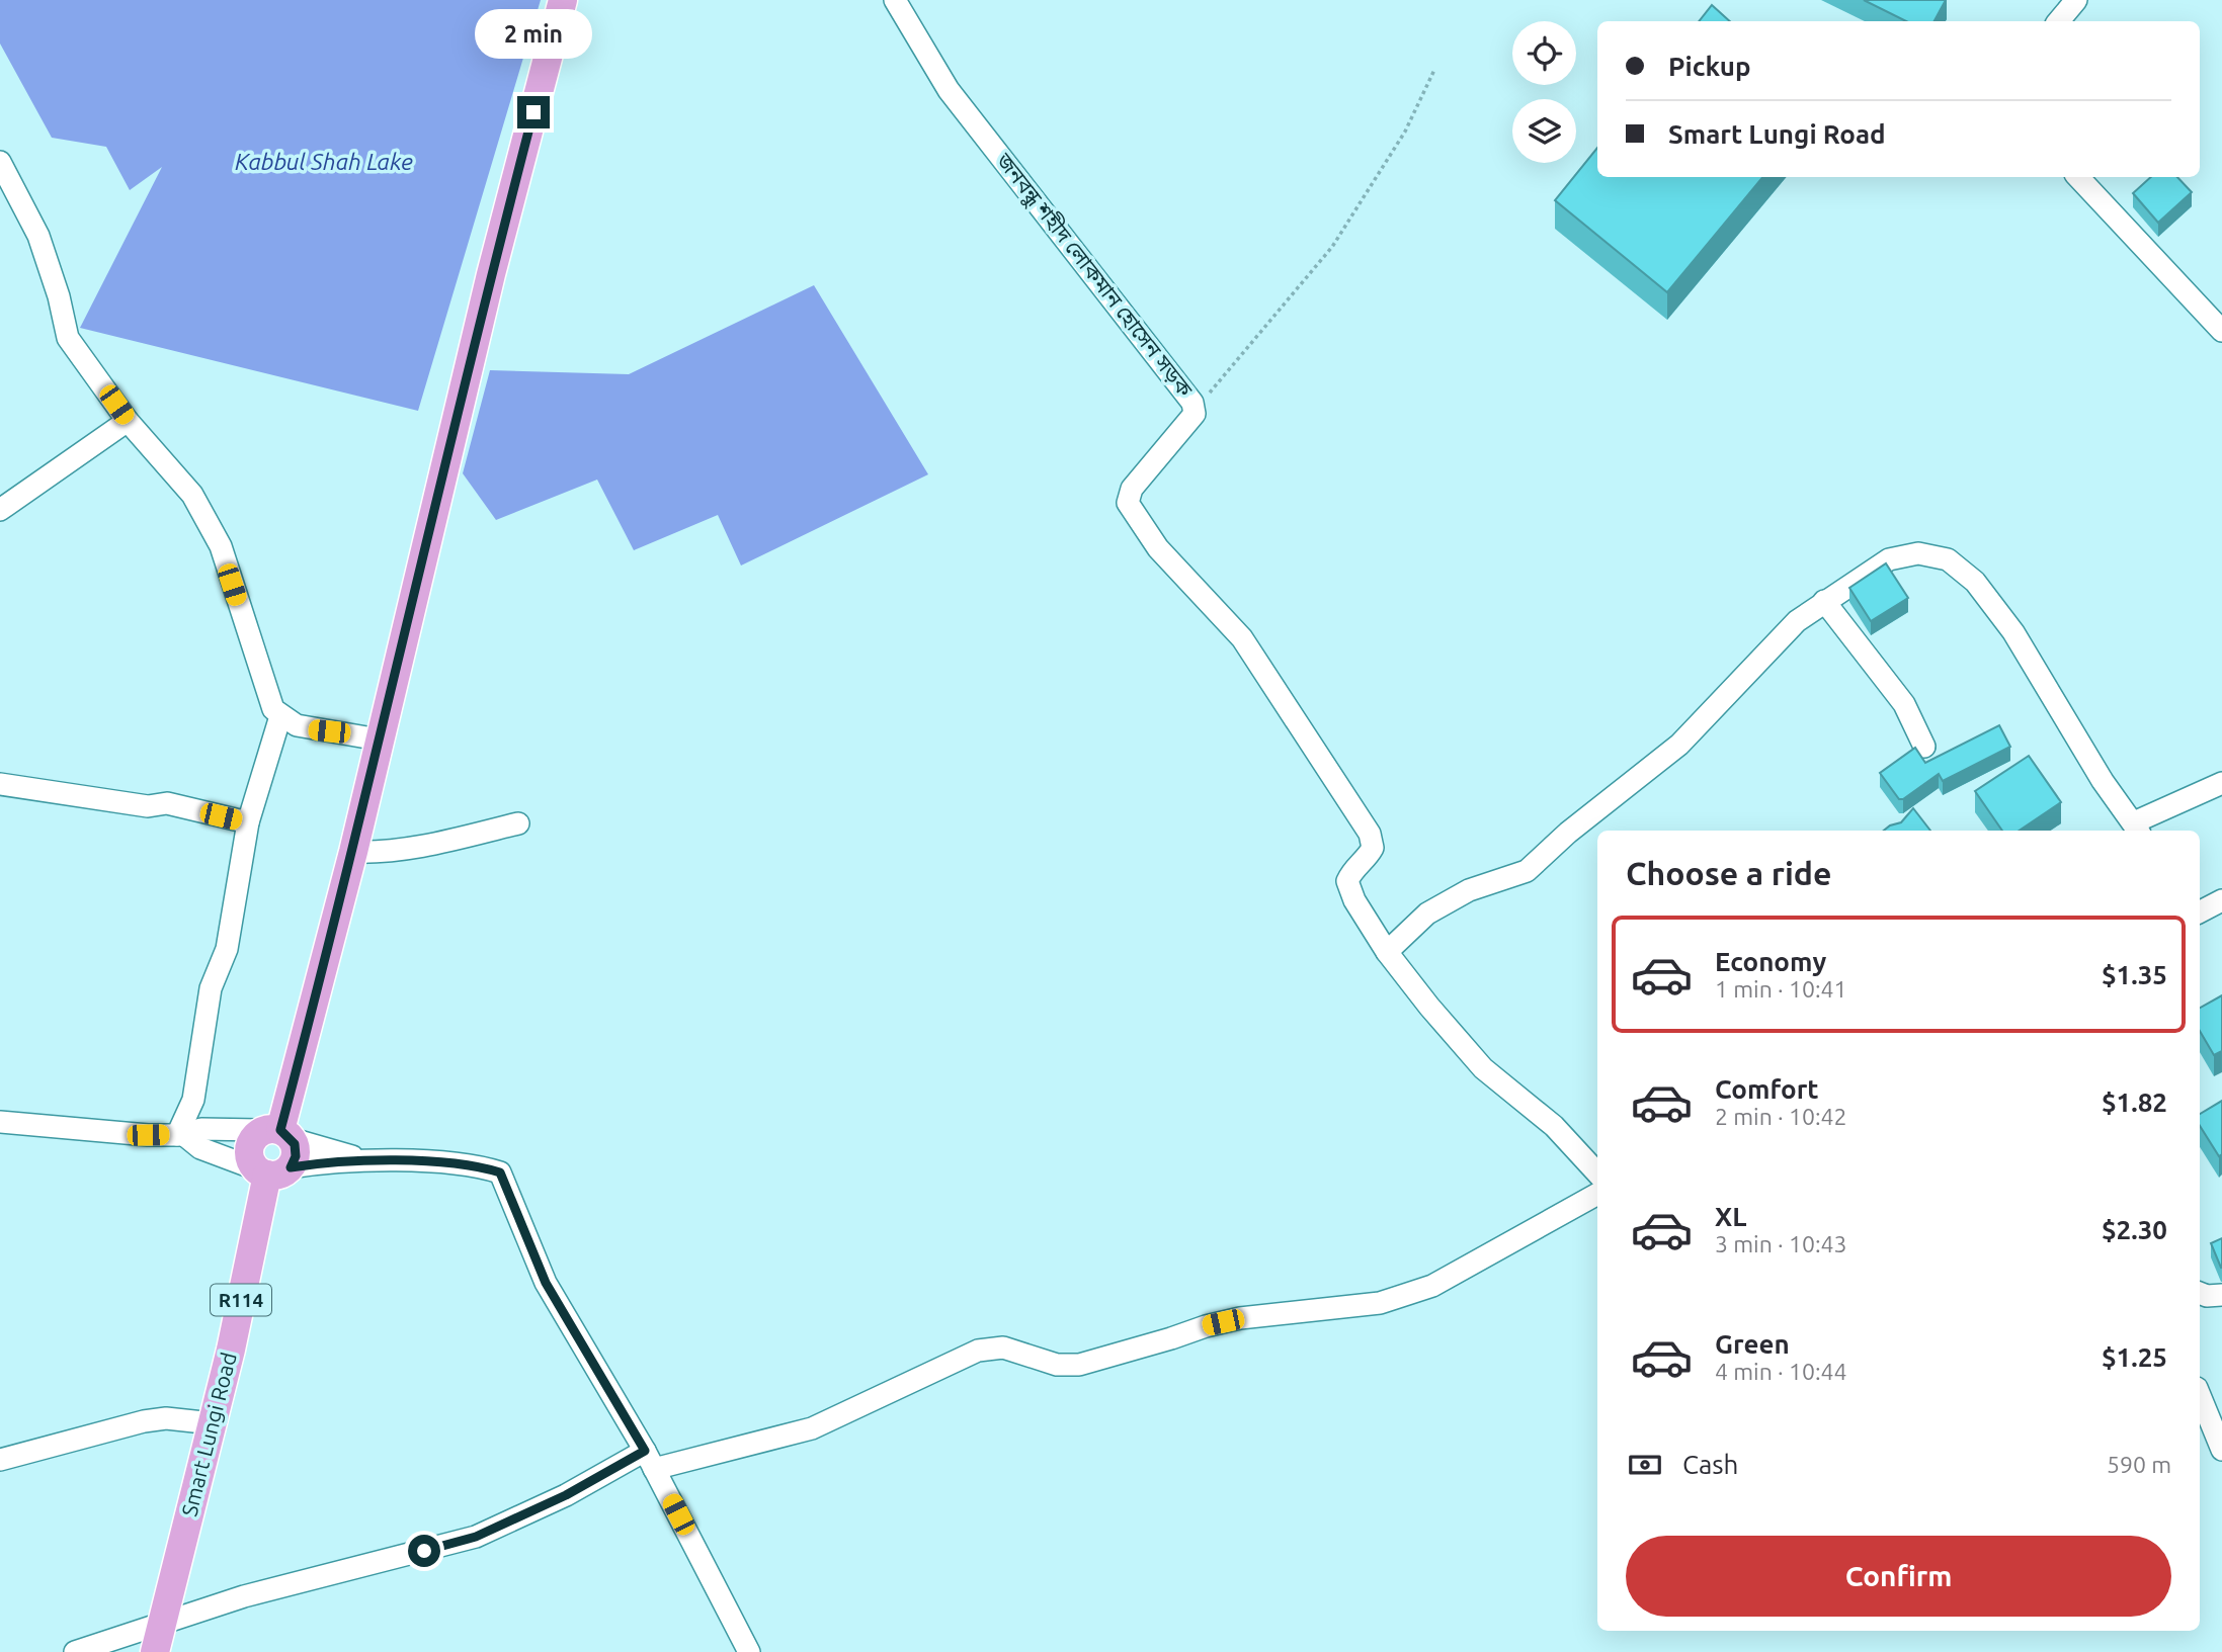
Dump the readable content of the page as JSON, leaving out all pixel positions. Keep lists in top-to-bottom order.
{
  "streets": {
    "main road": ["R114", "Smart Lungi Road"],
    "street": ["জনবন্ধু শহীদ লোকমান হোসেন সড়ক"]
  },
  "crossings": [
    ["R114", "Smart Lungi Road"]
  ],
  "water": ["Kabbul Shah Lake"],
  "page": {
    "bubble": "2 min",
    "banner": ["Pickup", "Smart Lungi Road"],
    "heading": "Choose a ride",
    "list": [
      {
        "name": "Economy",
        "note": "1 min · 10:41",
        "value": "$1.35"
      },
      {
        "name": "Comfort",
        "note": "2 min · 10:42",
        "value": "$1.82"
      },
      {
        "name": "XL",
        "note": "3 min · 10:43",
        "value": "$2.30"
      },
      {
        "name": "Green",
        "note": "4 min · 10:44",
        "value": "$1.25"
      }
    ],
    "pay": ["Cash", "590 m"],
    "buttons": "Confirm"
  }
}
